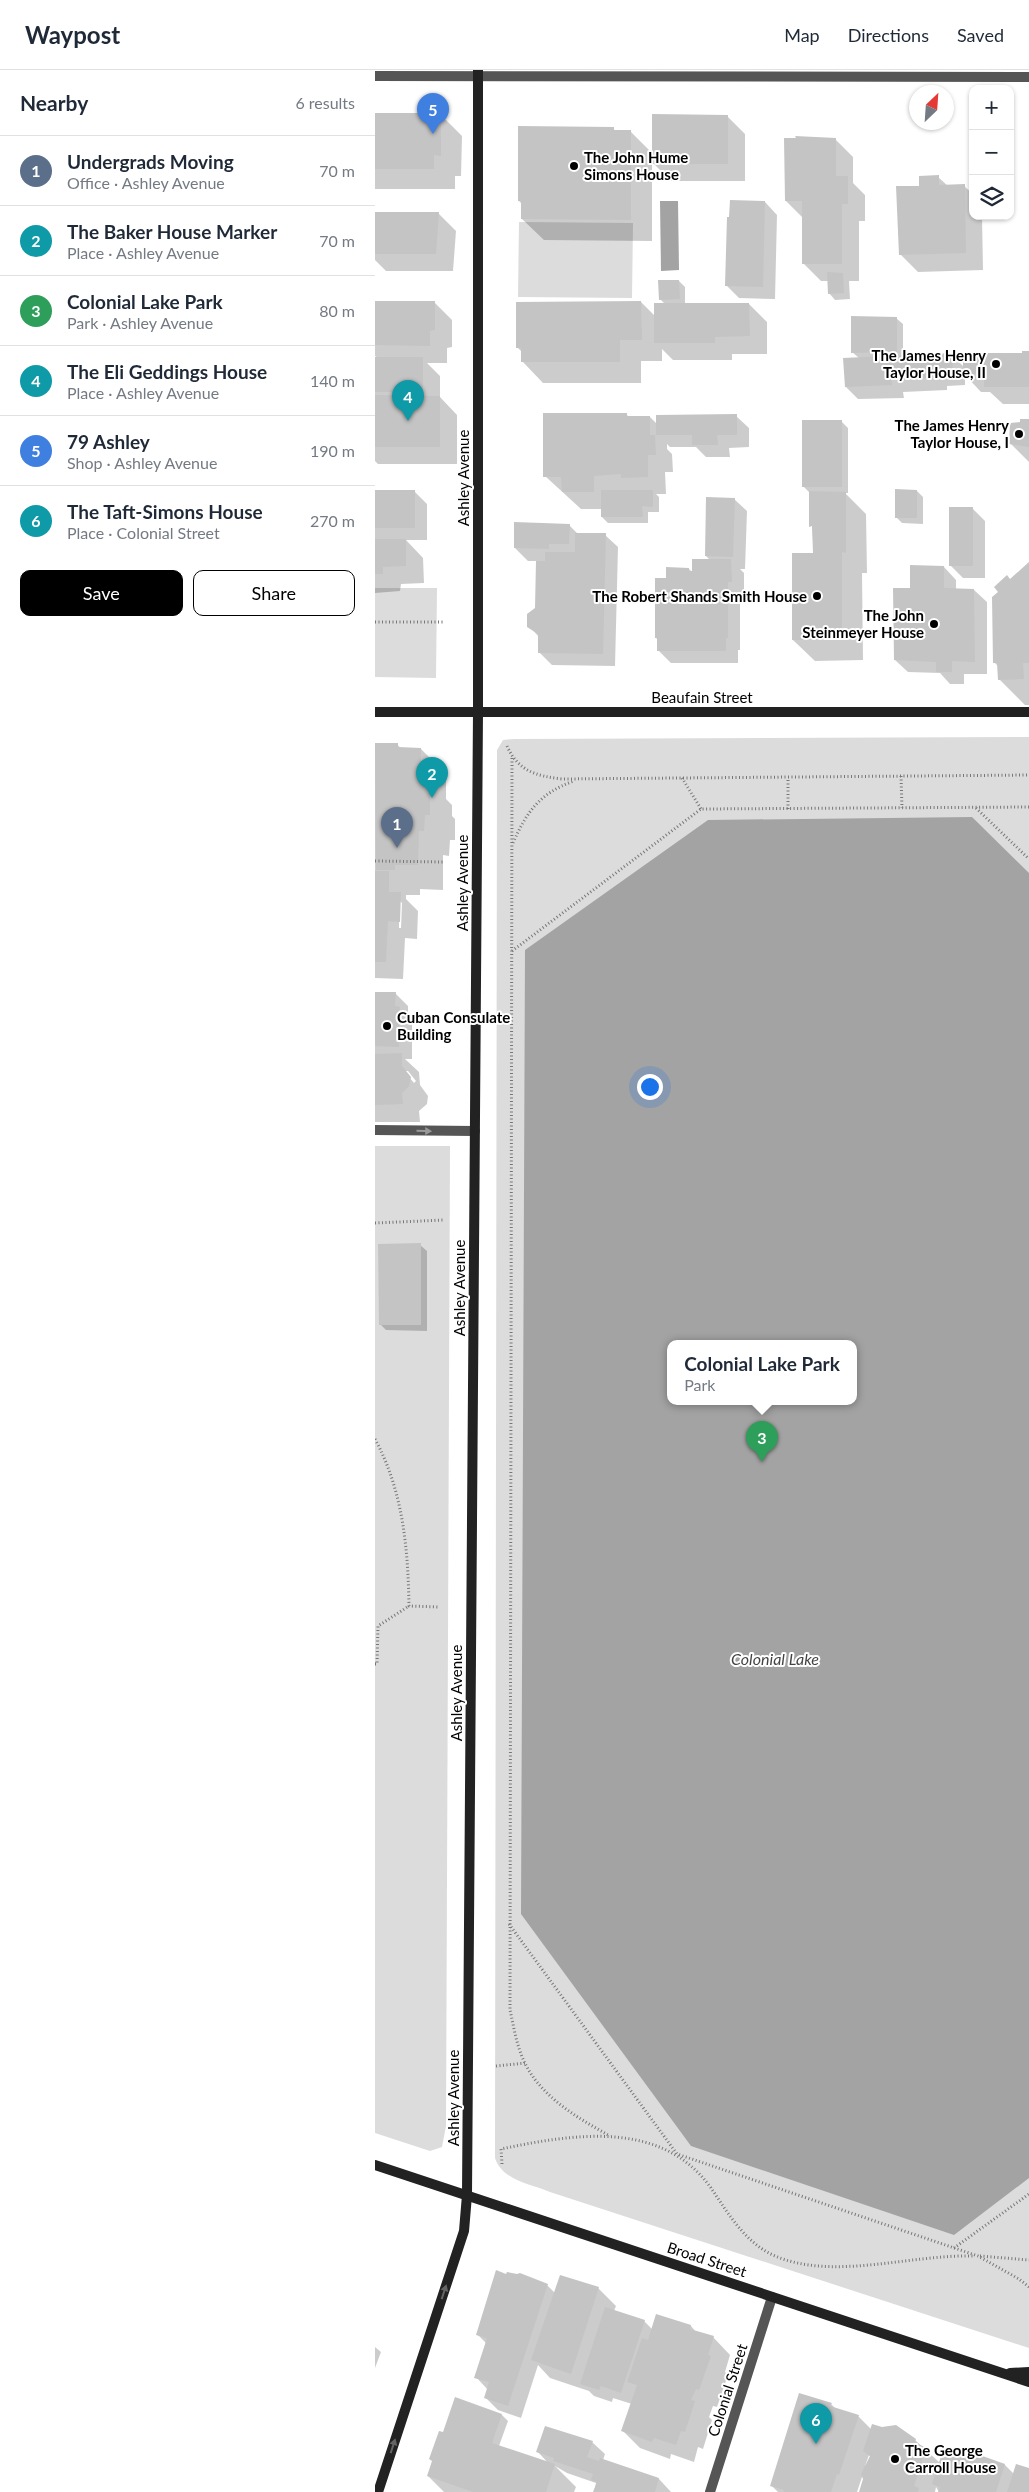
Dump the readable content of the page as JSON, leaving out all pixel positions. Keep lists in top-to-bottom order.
{
  "streets": {
    "street": [
      "Ashley Avenue",
      "Beaufain Street",
      "Broad Street",
      "Colonial Street"
    ]
  },
  "crossings": [
    ["Ashley Avenue", "Beaufain Street"],
    ["Ashley Avenue", "Broad Street"],
    ["Broad Street", "Colonial Street"]
  ],
  "water": ["Colonial Lake"],
  "places": [
    "The John Hume Simons House",
    "The James Henry Taylor House, II",
    "The James Henry Taylor House, I",
    "The Robert Shands Smith House",
    "The John Steinmeyer House",
    "Cuban Consulate Building",
    "The George Carroll House"
  ],
  "north": "top right",
  "page": {
    "header": "Waypost",
    "nav": ["Map", "Directions", "Saved"],
    "heading": ["Nearby", "6 results"],
    "map_buttons": ["+", "−"],
    "pins": [
      "5",
      "4",
      "2",
      "1",
      "3",
      "6"
    ],
    "list": [
      {
        "mark": "1",
        "name": "Undergrads Moving",
        "note": "Office · Ashley Avenue",
        "value": "70 m"
      },
      {
        "mark": "2",
        "name": "The Baker House Marker",
        "note": "Place · Ashley Avenue",
        "value": "70 m"
      },
      {
        "mark": "3",
        "name": "Colonial Lake Park",
        "note": "Park · Ashley Avenue",
        "value": "80 m"
      },
      {
        "mark": "4",
        "name": "The Eli Geddings House",
        "note": "Place · Ashley Avenue",
        "value": "140 m"
      },
      {
        "mark": "5",
        "name": "79 Ashley",
        "note": "Shop · Ashley Avenue",
        "value": "190 m"
      },
      {
        "mark": "6",
        "name": "The Taft-Simons House",
        "note": "Place · Colonial Street",
        "value": "270 m"
      }
    ],
    "buttons": ["Save", "Share"],
    "popup": ["Colonial Lake Park", "Park"]
  }
}
